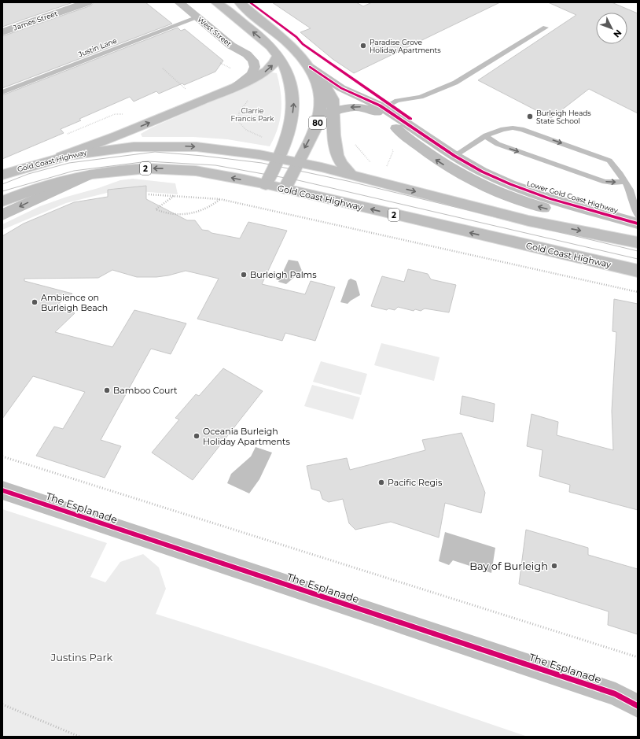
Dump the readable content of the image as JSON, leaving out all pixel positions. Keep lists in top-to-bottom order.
{
  "streets": {
    "main road": [
      "James Street",
      "West Street",
      "80",
      "Gold Coast Highway",
      "2",
      "Lower Gold Coast Highway",
      "The Esplanade"
    ],
    "lane": ["Justin Lane"]
  },
  "crossings": [
    ["West Street", "Justin Lane"],
    ["80", "Gold Coast Highway"],
    ["80", "Lower Gold Coast Highway"]
  ],
  "parks": ["Clarrie Francis Park", "Justins Park"],
  "places": [
    "Paradise Grove Holiday Apartments",
    "Burleigh Heads State School",
    "Burleigh Palms",
    "Ambience on Burleigh Beach",
    "Bamboo Court",
    "Oceania Burleigh Holiday Apartments",
    "Pacific Regis",
    "Bay of Burleigh"
  ],
  "north": "bottom right"
}
